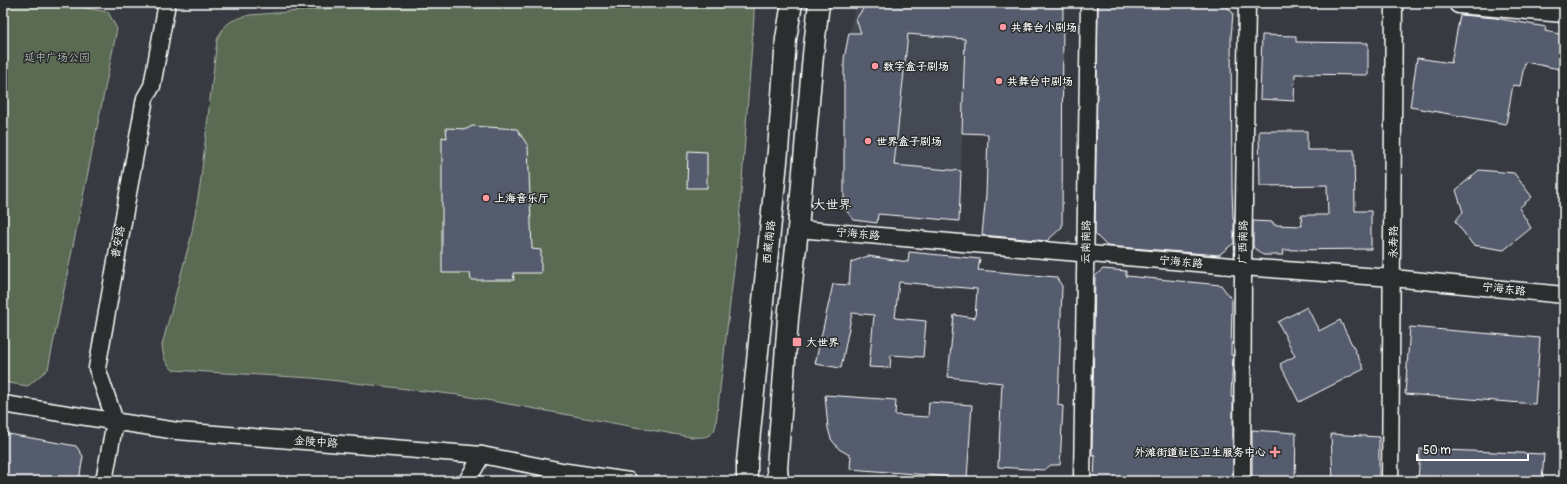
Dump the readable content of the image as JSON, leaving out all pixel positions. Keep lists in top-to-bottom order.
{
  "streets": {
    "main road": ["西藏南路"],
    "street": [
      "宁海东路",
      "普安路",
      "云南南路",
      "广西南路",
      "永寿路",
      "金陵中路"
    ]
  },
  "crossings": [
    ["宁海东路", "云南南路"],
    ["宁海东路", "广西南路"],
    ["宁海东路", "永寿路"],
    ["普安路", "金陵中路"]
  ],
  "districts": ["大世界"],
  "parks": ["延中广场公园"],
  "places": {
    "other": [
      "共舞台小剧场",
      "数字盒子剧场",
      "共舞台中剧场",
      "世界盒子剧场",
      "上海音乐厅"
    ],
    "transit": ["大世界"],
    "health": ["外滩街道社区卫生服务中心"]
  },
  "scale_bar": "50 m"
}
